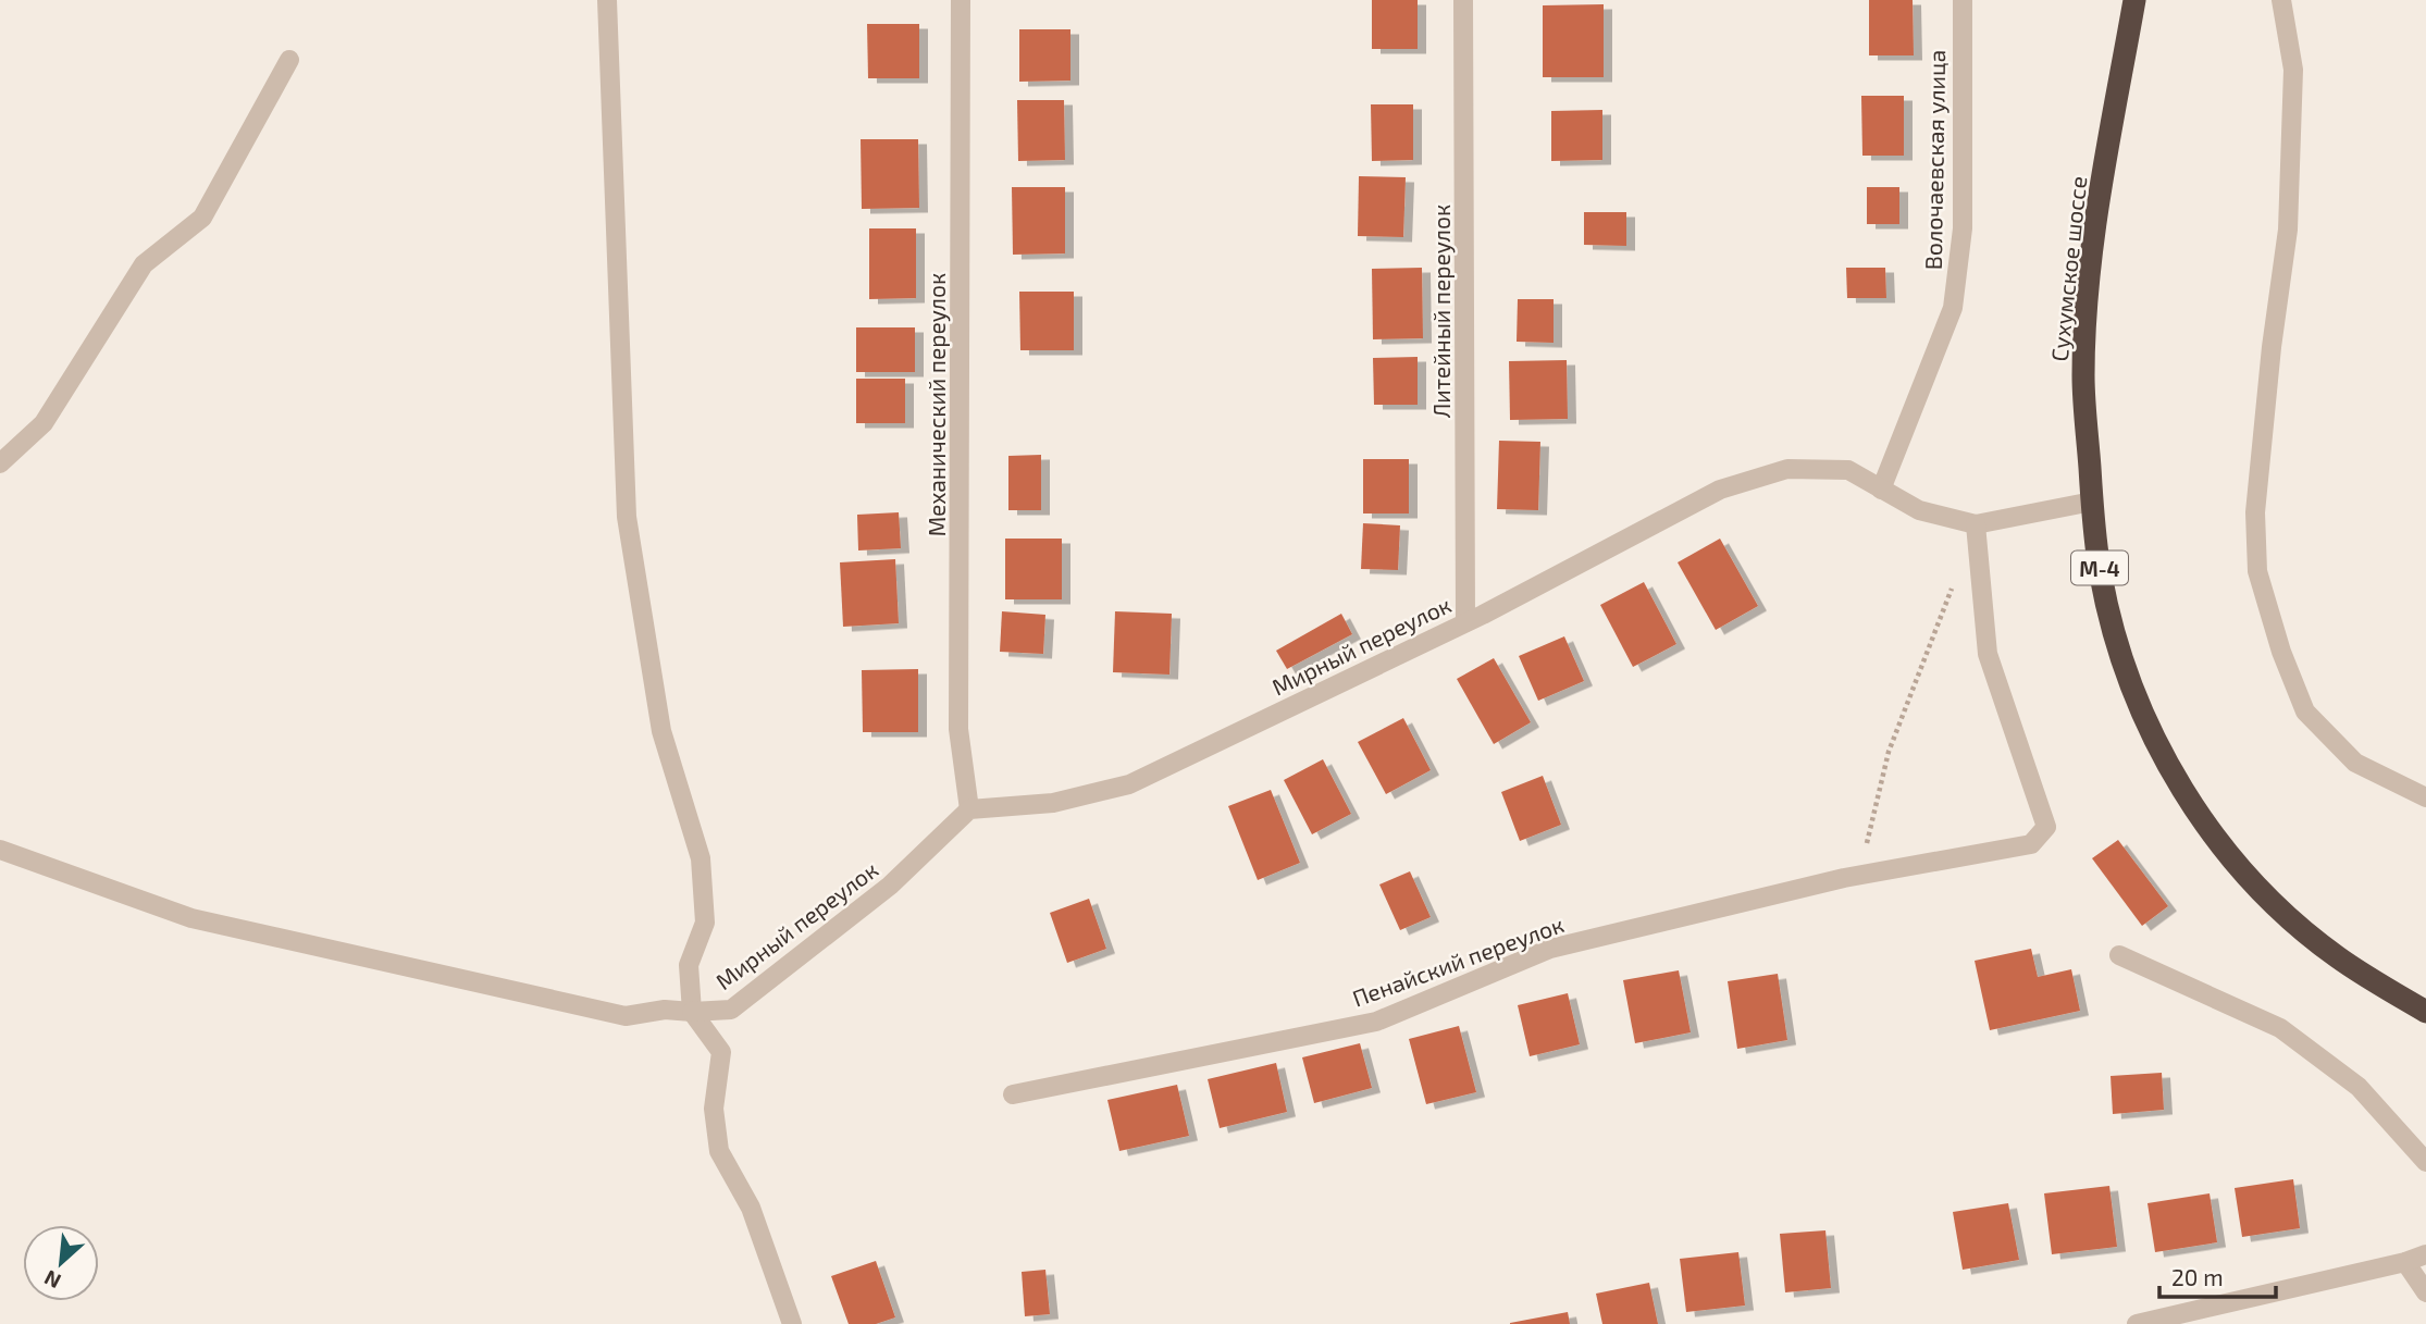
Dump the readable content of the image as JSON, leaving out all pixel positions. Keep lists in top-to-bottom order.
{
  "streets": {
    "highway": ["Сухумское шоссе", "М-4"],
    "street": [
      "Волочаевская улица",
      "Литейный переулок",
      "Механический переулок",
      "Мирный переулок",
      "Пенайский переулок"
    ]
  },
  "crossings": [
    ["Волочаевская улица", "Мирный переулок"],
    ["Сухумское шоссе", "Мирный переулок"],
    ["Литейный переулок", "Мирный переулок"],
    ["Механический переулок", "Мирный переулок"],
    ["Мирный переулок", "Пенайский переулок"]
  ],
  "scale_bar": "20 m",
  "north": "bottom left"
}
